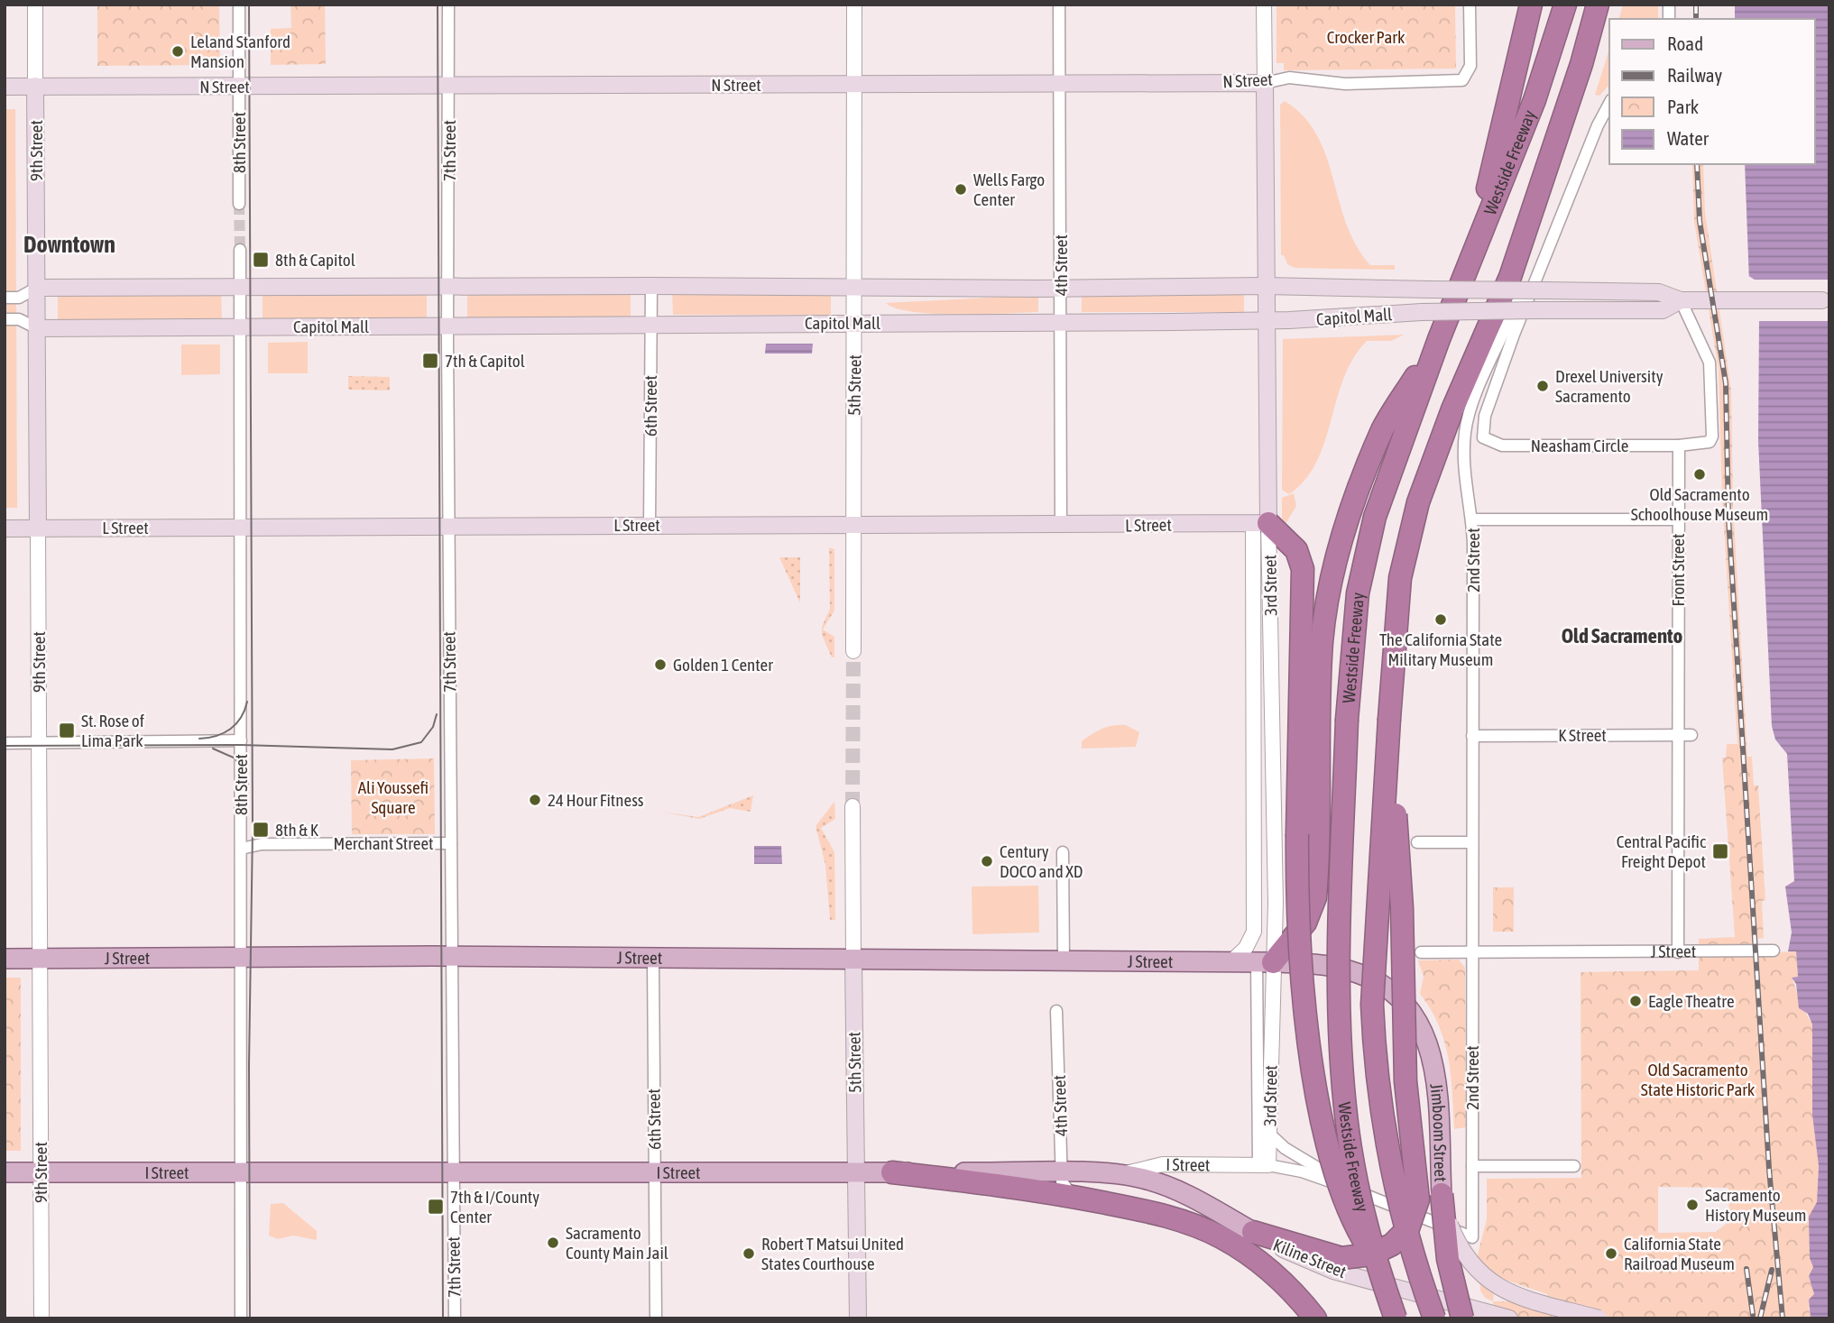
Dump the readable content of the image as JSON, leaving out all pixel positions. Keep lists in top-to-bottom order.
{
  "streets": {
    "highway": ["Westside Freeway"],
    "main road": [
      "N Street",
      "9th Street",
      "Capitol Mall",
      "5th Street",
      "L Street",
      "3rd Street",
      "J Street",
      "Jimboom Street",
      "I Street",
      "Kiline Street"
    ],
    "street": [
      "8th Street",
      "7th Street",
      "4th Street",
      "6th Street",
      "Neasham Circle",
      "2nd Street",
      "Front Street",
      "K Street",
      "Merchant Street"
    ]
  },
  "crossings": [
    ["N Street", "8th Street"],
    ["N Street", "9th Street"],
    ["N Street", "7th Street"],
    ["N Street", "4th Street"],
    ["N Street", "5th Street"],
    ["N Street", "3rd Street"],
    ["8th Street", "Capitol Mall"],
    ["8th Street", "L Street"],
    ["8th Street", "Merchant Street"],
    ["8th Street", "J Street"],
    ["8th Street", "I Street"],
    ["9th Street", "Capitol Mall"],
    ["9th Street", "L Street"],
    ["9th Street", "J Street"],
    ["9th Street", "I Street"],
    ["7th Street", "Capitol Mall"],
    ["7th Street", "L Street"],
    ["7th Street", "Merchant Street"],
    ["7th Street", "J Street"],
    ["7th Street", "I Street"],
    ["4th Street", "Capitol Mall"],
    ["4th Street", "L Street"],
    ["4th Street", "I Street"],
    ["Capitol Mall", "5th Street"],
    ["Capitol Mall", "6th Street"],
    ["Capitol Mall", "2nd Street"],
    ["Capitol Mall", "3rd Street"],
    ["5th Street", "L Street"],
    ["5th Street", "J Street"],
    ["5th Street", "I Street"],
    ["6th Street", "L Street"],
    ["6th Street", "J Street"],
    ["6th Street", "I Street"],
    ["Neasham Circle", "Front Street"],
    ["L Street", "3rd Street"],
    ["2nd Street", "K Street"],
    ["2nd Street", "J Street"],
    ["2nd Street", "I Street"],
    ["Front Street", "K Street"],
    ["Front Street", "J Street"],
    ["3rd Street", "J Street"],
    ["3rd Street", "Jimboom Street"],
    ["3rd Street", "I Street"],
    ["J Street", "Jimboom Street"],
    ["I Street", "Kiline Street"]
  ],
  "districts": ["Downtown", "Old Sacramento"],
  "parks": ["Crocker Park", "Ali Youssefi Square", "Old Sacramento State Historic Park"],
  "places": {
    "other": [
      "Leland Stanford Mansion",
      "Wells Fargo Center",
      "Drexel University Sacramento",
      "Old Sacramento Schoolhouse Museum",
      "The California State Military Museum",
      "Golden 1 Center",
      "24 Hour Fitness",
      "Century DOCO and XD",
      "Eagle Theatre",
      "Sacramento History Museum",
      "Sacramento County Main Jail",
      "Robert T Matsui United States Courthouse",
      "California State Railroad Museum"
    ],
    "transit": [
      "8th & Capitol",
      "7th & Capitol",
      "St. Rose of Lima Park",
      "8th & K",
      "Central Pacific Freight Depot",
      "7th & I/County Center"
    ]
  },
  "legend": [
    "Road",
    "Railway",
    "Park",
    "Water"
  ]
}
